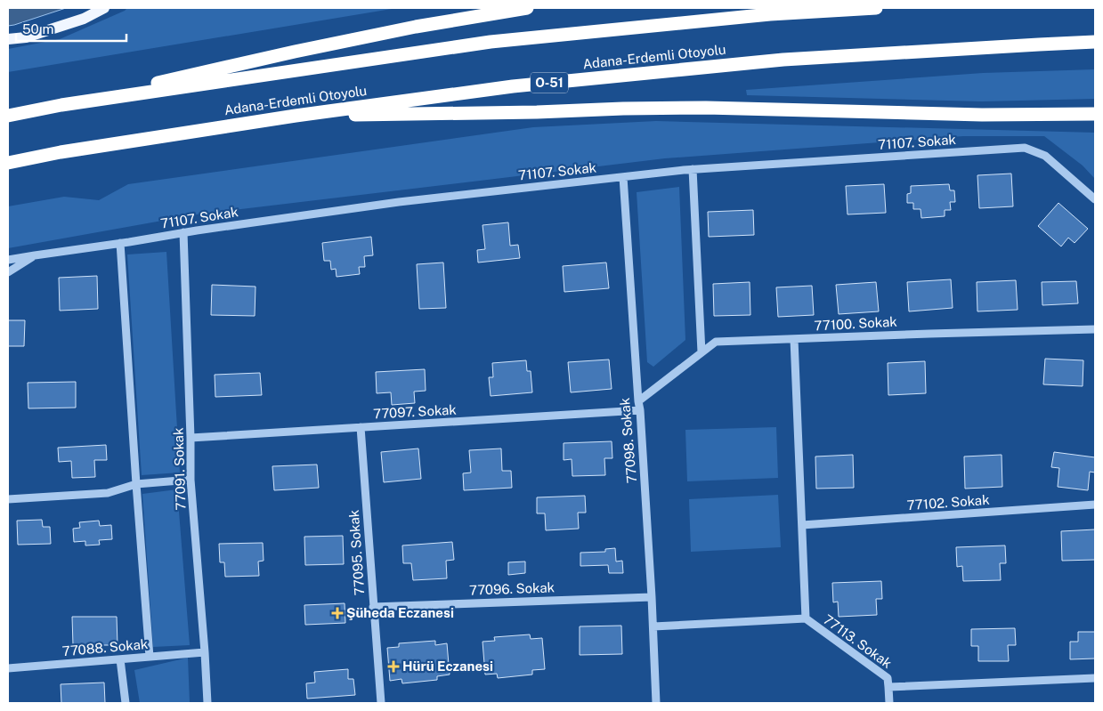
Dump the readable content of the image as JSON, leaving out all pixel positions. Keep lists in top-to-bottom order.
{
  "streets": {
    "highway": ["Adana-Erdemli Otoyolu", "O-51"],
    "street": [
      "71107. Sokak",
      "77100. Sokak",
      "77097. Sokak",
      "77098. Sokak",
      "77091. Sokak",
      "77102. Sokak",
      "77095. Sokak",
      "77096. Sokak",
      "77113. Sokak",
      "77088. Sokak"
    ]
  },
  "crossings": [
    ["71107. Sokak", "77098. Sokak"],
    ["71107. Sokak", "77091. Sokak"],
    ["77100. Sokak", "77098. Sokak"],
    ["77097. Sokak", "77098. Sokak"],
    ["77097. Sokak", "77091. Sokak"],
    ["77097. Sokak", "77095. Sokak"],
    ["77098. Sokak", "77096. Sokak"],
    ["77098. Sokak", "77113. Sokak"],
    ["77091. Sokak", "77088. Sokak"],
    ["77095. Sokak", "77096. Sokak"]
  ],
  "places": {
    "health": ["Şüheda Eczanesi", "Hürü Eczanesi"]
  },
  "scale_bar": "50 m"
}
